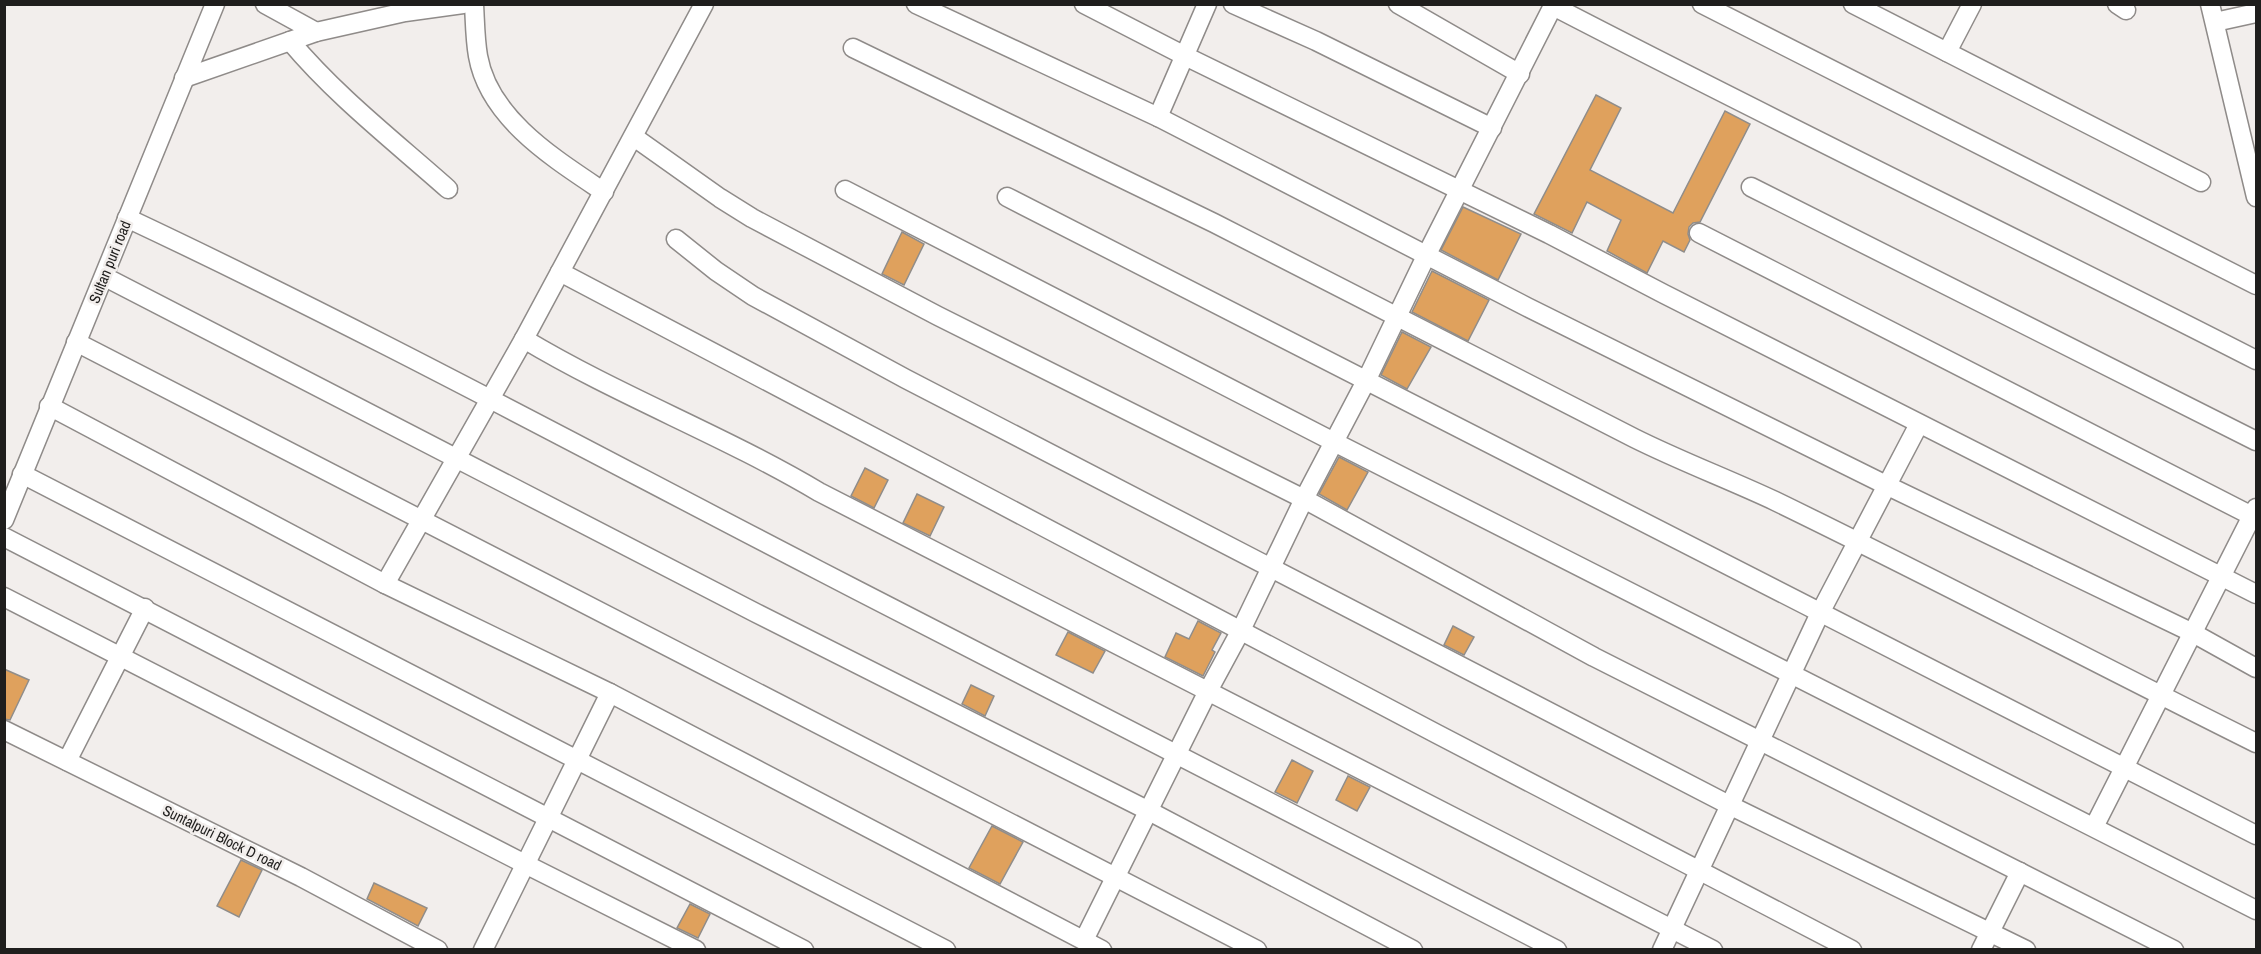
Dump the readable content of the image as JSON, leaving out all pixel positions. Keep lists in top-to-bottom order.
{
  "streets": {
    "street": ["Sultan puri road", "Suntalpuri Block D road"]
  }
}
